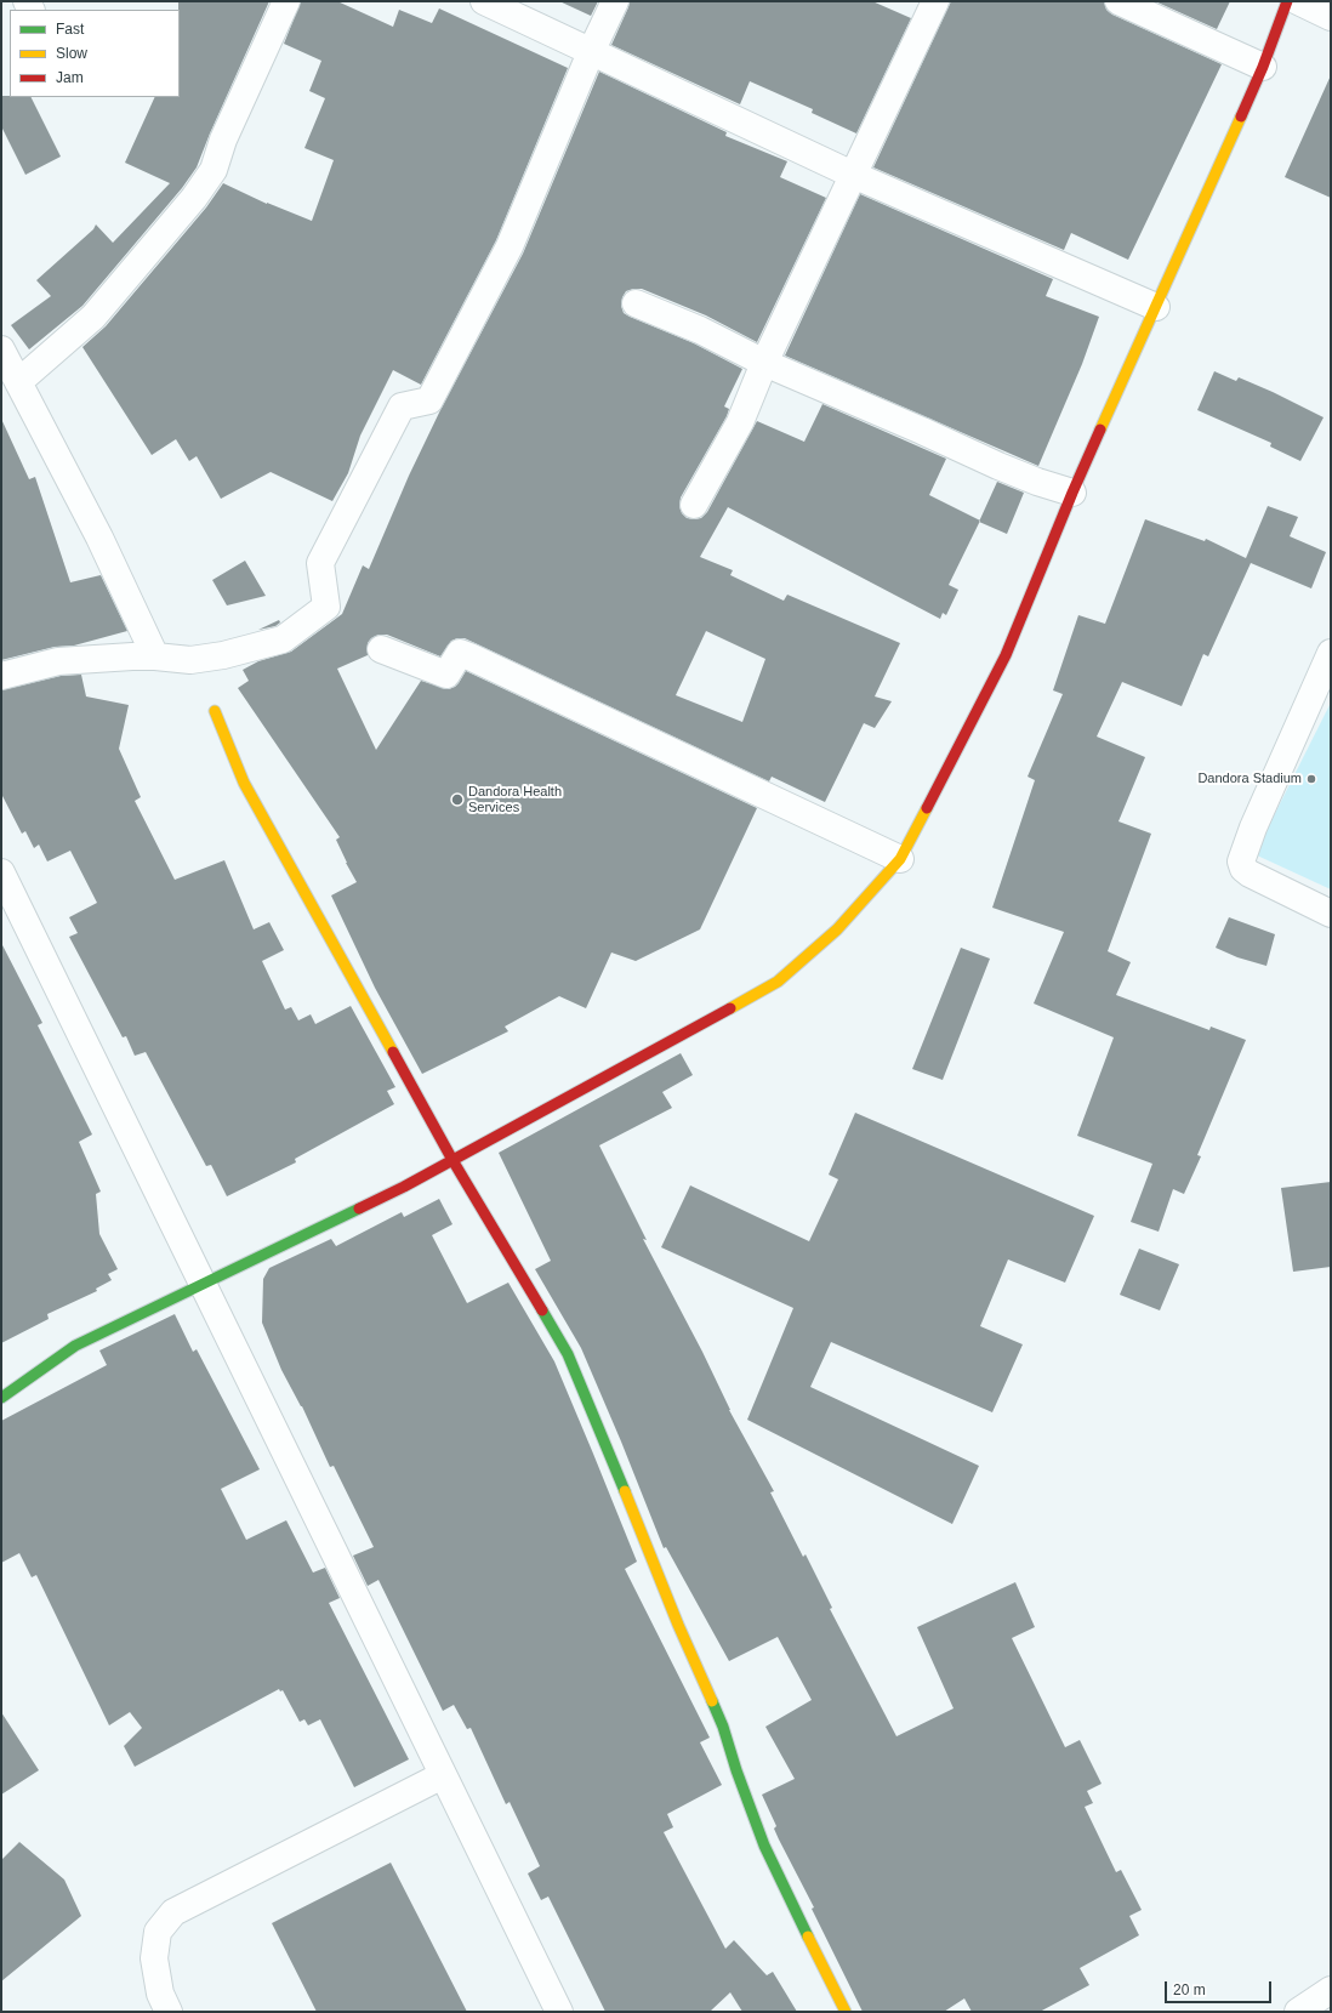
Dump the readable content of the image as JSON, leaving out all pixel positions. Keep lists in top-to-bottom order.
{
  "places": ["Dandora Stadium", "Dandora Health Services"],
  "legend": ["Fast", "Slow", "Jam"],
  "scale_bar": "20 m"
}
